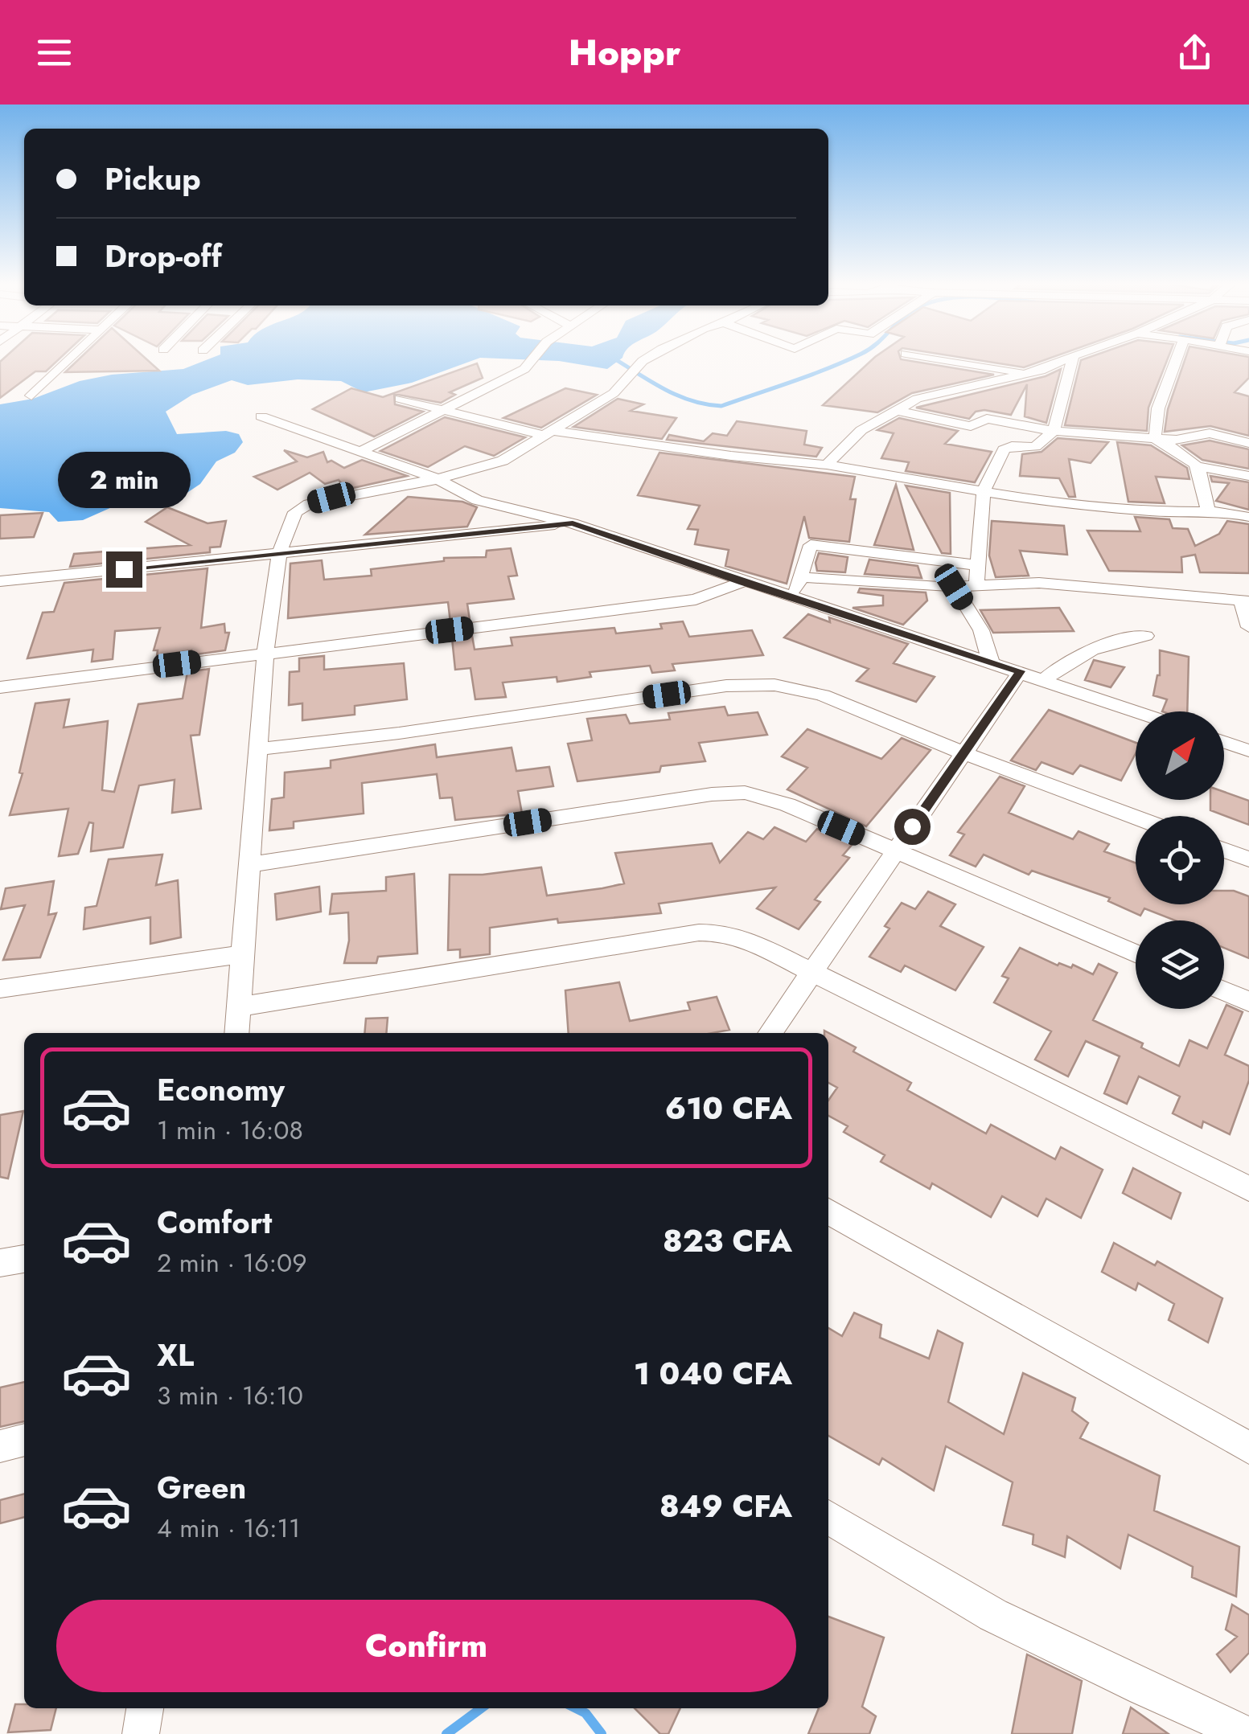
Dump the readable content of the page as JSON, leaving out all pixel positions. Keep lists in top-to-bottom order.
{
  "north": "top right",
  "page": {
    "header": "Hoppr",
    "banner": ["Pickup", "Drop-off"],
    "bubble": "2 min",
    "list": [
      {
        "name": "Economy",
        "note": "1 min · 16:08",
        "value": "610 CFA"
      },
      {
        "name": "Comfort",
        "note": "2 min · 16:09",
        "value": "823 CFA"
      },
      {
        "name": "XL",
        "note": "3 min · 16:10",
        "value": "1 040 CFA"
      },
      {
        "name": "Green",
        "note": "4 min · 16:11",
        "value": "849 CFA"
      }
    ],
    "buttons": "Confirm"
  }
}
